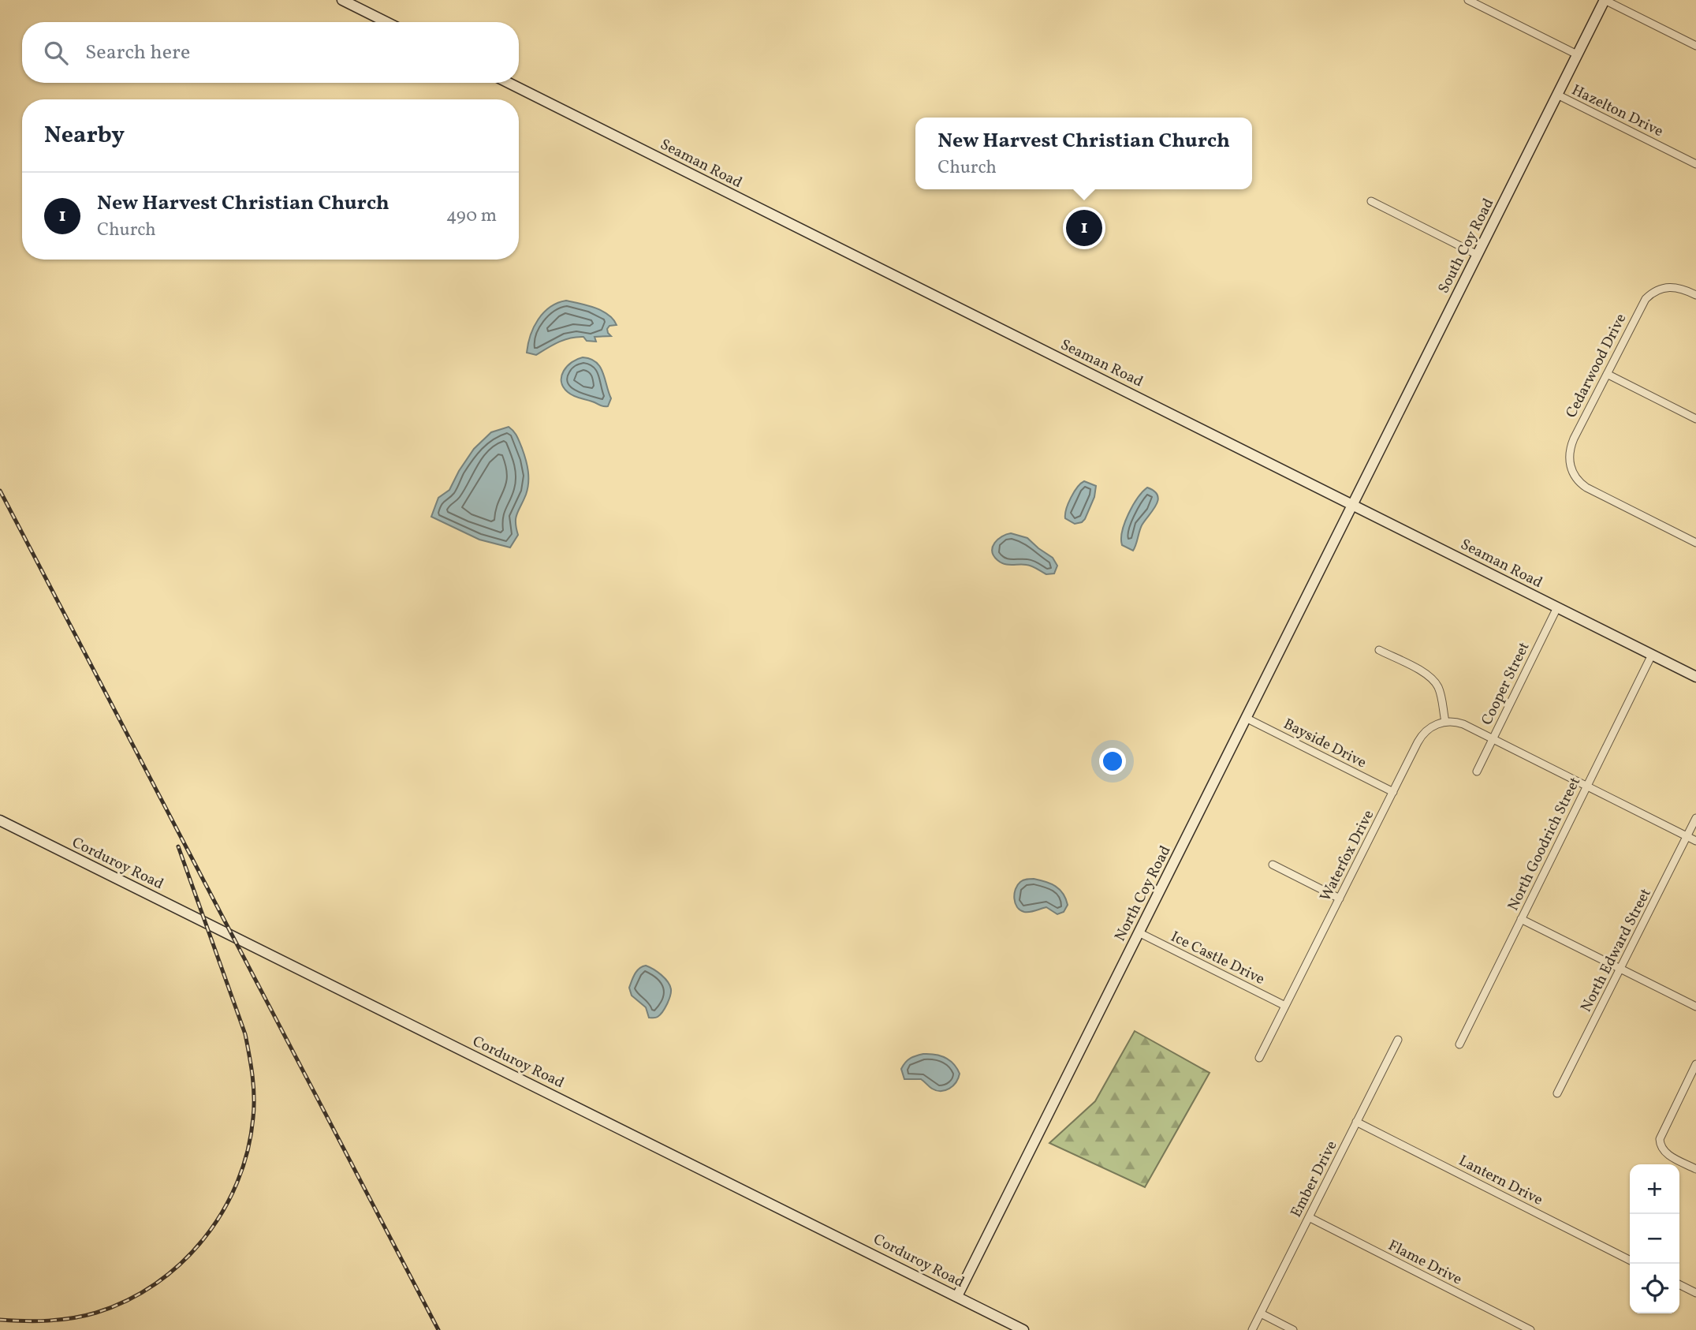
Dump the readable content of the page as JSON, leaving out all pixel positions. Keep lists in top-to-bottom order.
{
  "streets": {
    "street": [
      "Hazelton Drive",
      "Seaman Road",
      "South Coy Road",
      "Cedarwood Drive",
      "Cooper Street",
      "Bayside Drive",
      "North Goodrich Street",
      "Waterfox Drive",
      "Corduroy Road",
      "North Coy Road",
      "North Edward Street",
      "Ice Castle Drive",
      "Ember Drive",
      "Lantern Drive",
      "Flame Drive"
    ]
  },
  "crossings": [
    ["Hazelton Drive", "South Coy Road"],
    ["Seaman Road", "South Coy Road"],
    ["Seaman Road", "Cooper Street"],
    ["Seaman Road", "North Goodrich Street"],
    ["Seaman Road", "North Coy Road"],
    ["South Coy Road", "North Coy Road"],
    ["Bayside Drive", "Waterfox Drive"],
    ["Bayside Drive", "North Coy Road"],
    ["Waterfox Drive", "Ice Castle Drive"],
    ["Corduroy Road", "North Coy Road"],
    ["North Coy Road", "Ice Castle Drive"],
    ["Ember Drive", "Lantern Drive"],
    ["Ember Drive", "Flame Drive"]
  ],
  "page": {
    "search": "Search here",
    "heading": "Nearby",
    "popup": ["New Harvest Christian Church", "Church"],
    "list": [
      {
        "mark": "1",
        "name": "New Harvest Christian Church",
        "note": "Church",
        "value": "490 m"
      }
    ],
    "pins": "1",
    "map_buttons": ["+", "−"]
  }
}
